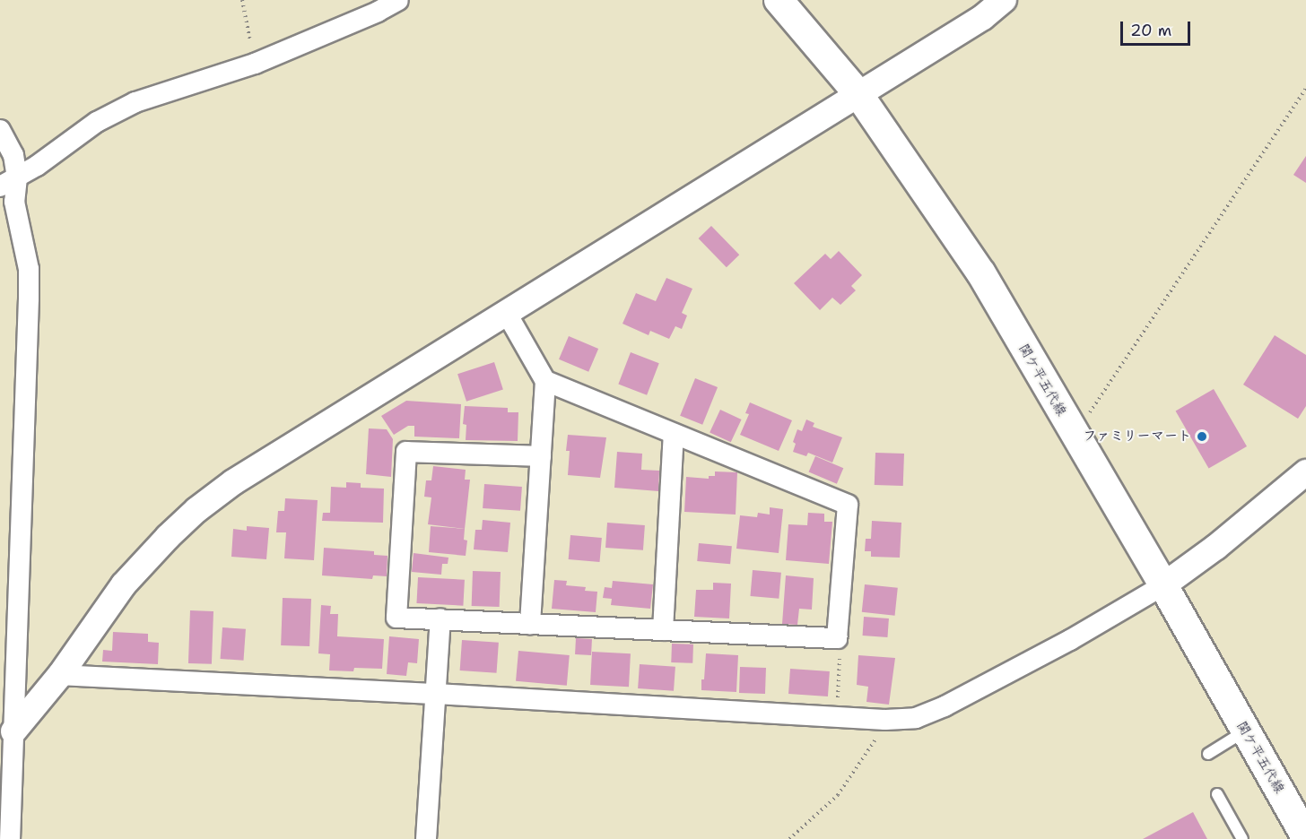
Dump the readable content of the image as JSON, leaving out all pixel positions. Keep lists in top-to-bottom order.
{
  "streets": {
    "main road": ["関ケ平五代線"]
  },
  "places": ["ファミリーマート"],
  "scale_bar": "20 m"
}
